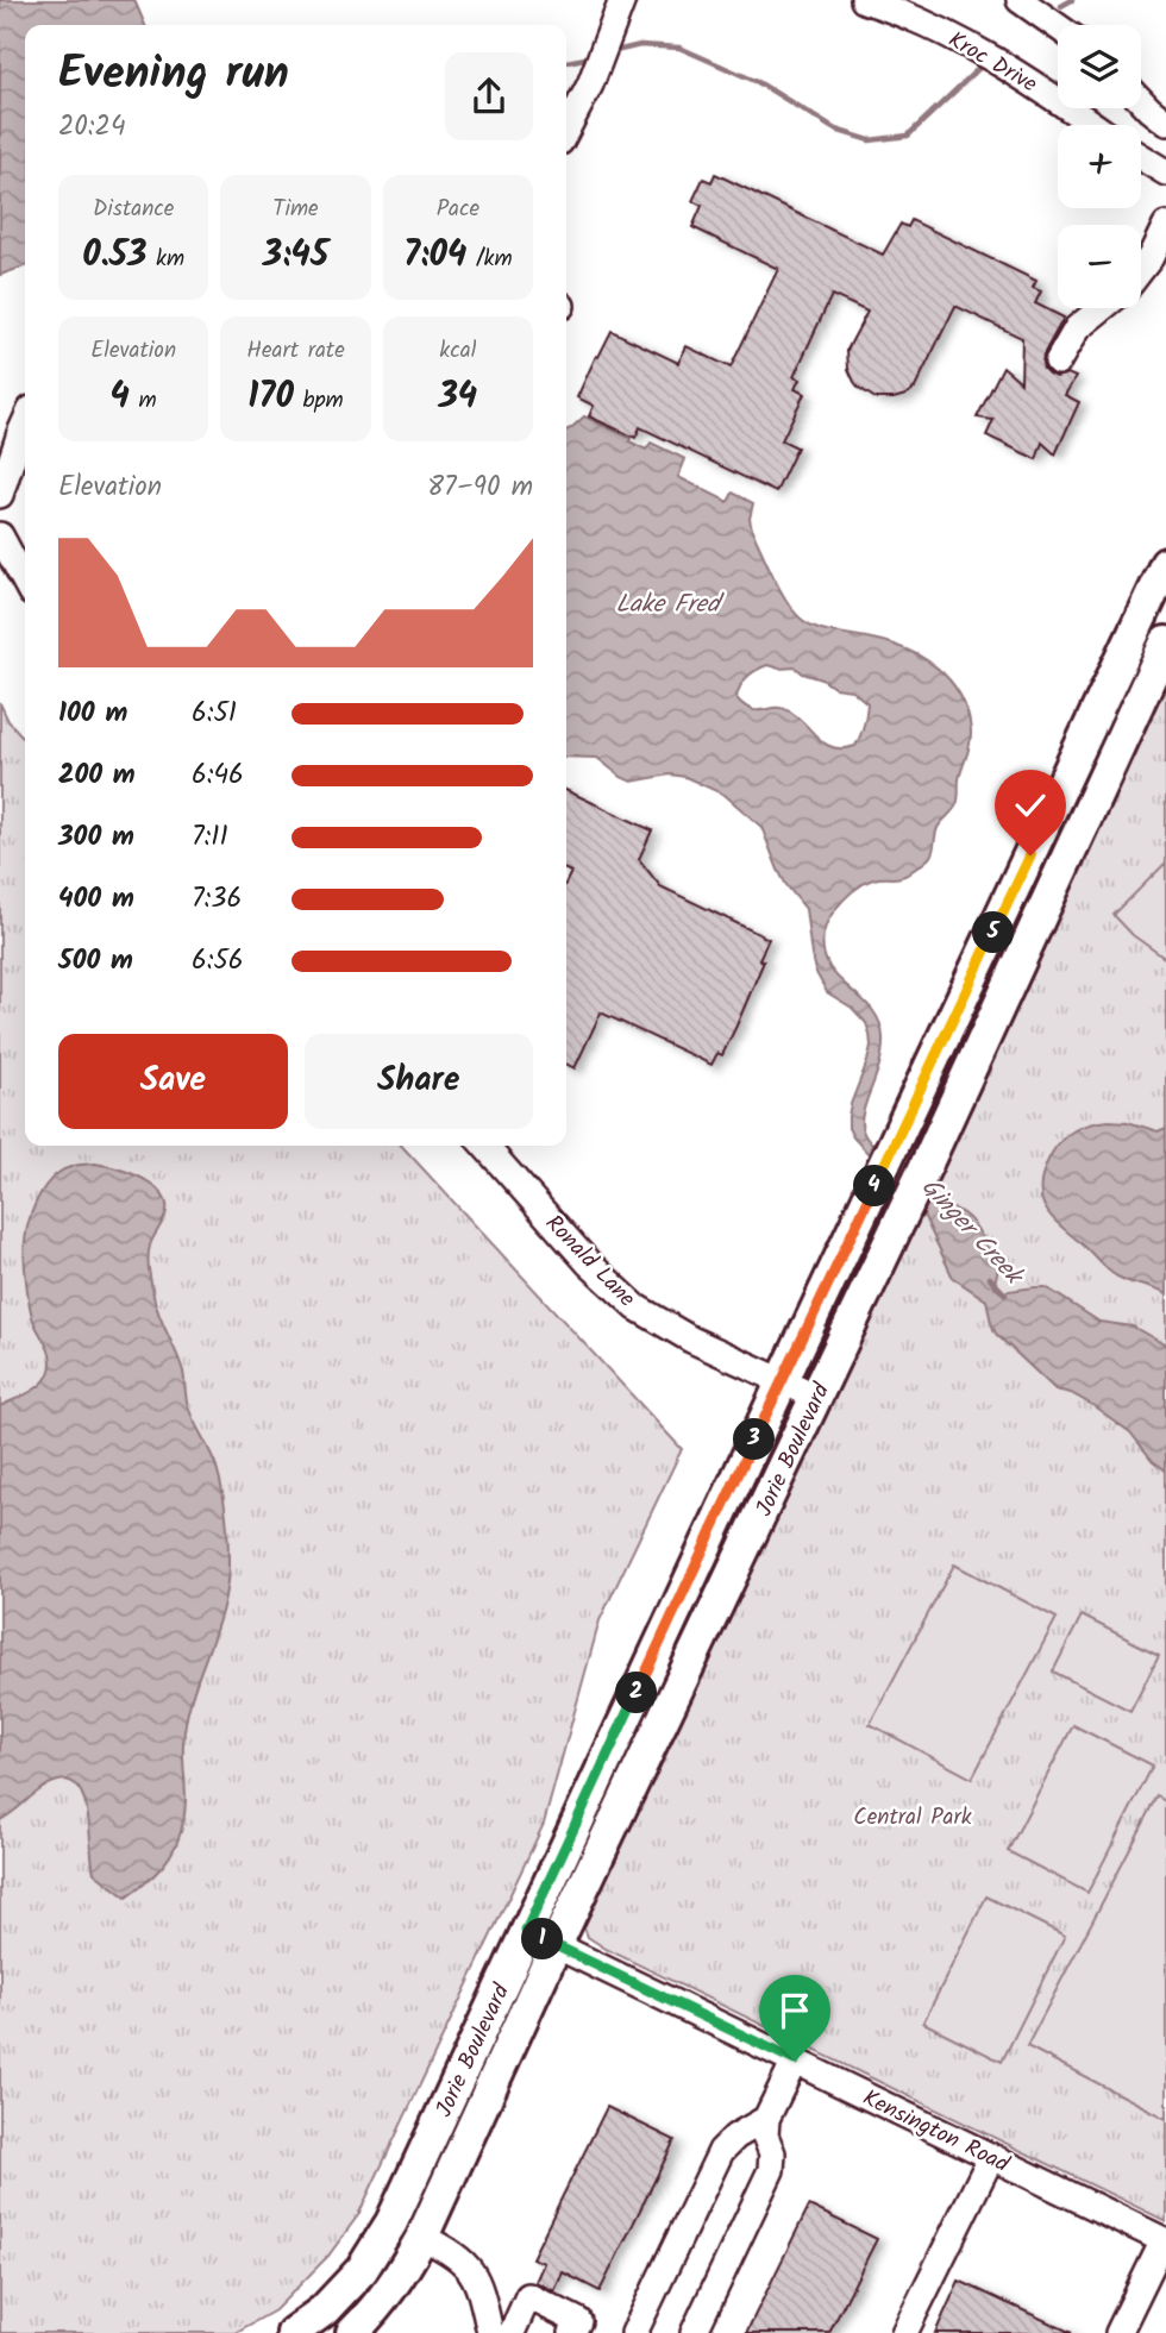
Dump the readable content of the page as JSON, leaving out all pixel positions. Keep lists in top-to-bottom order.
{
  "streets": {
    "main road": ["Jorie Boulevard"],
    "street": ["Kroc Drive", "Ronald Lane", "Kensington Road"]
  },
  "crossings": [
    ["Ronald Lane", "Jorie Boulevard"],
    ["Jorie Boulevard", "Kensington Road"]
  ],
  "water": ["Lake Fred", "Ginger Creek"],
  "parks": ["Central Park"],
  "page": {
    "map_buttons": ["+", "−"],
    "heading": ["Evening run", "20:24"],
    "stats": [
      ["Distance", "0.53 km"],
      ["Time", "3:45"],
      ["Pace", "7:04 /km"],
      ["Elevation", "4 m"],
      ["Heart rate", "170 bpm"],
      ["kcal", "34"]
    ],
    "chart": ["Elevation", "87–90 m"],
    "list": [
      {
        "name": "100 m",
        "note": "6:51"
      },
      {
        "name": "200 m",
        "note": "6:46"
      },
      {
        "name": "300 m",
        "note": "7:11"
      },
      {
        "name": "400 m",
        "note": "7:36"
      },
      {
        "name": "500 m",
        "note": "6:56"
      }
    ],
    "pins": [
      "5",
      "4",
      "3",
      "2",
      "1"
    ],
    "buttons": ["Save", "Share"]
  }
}
